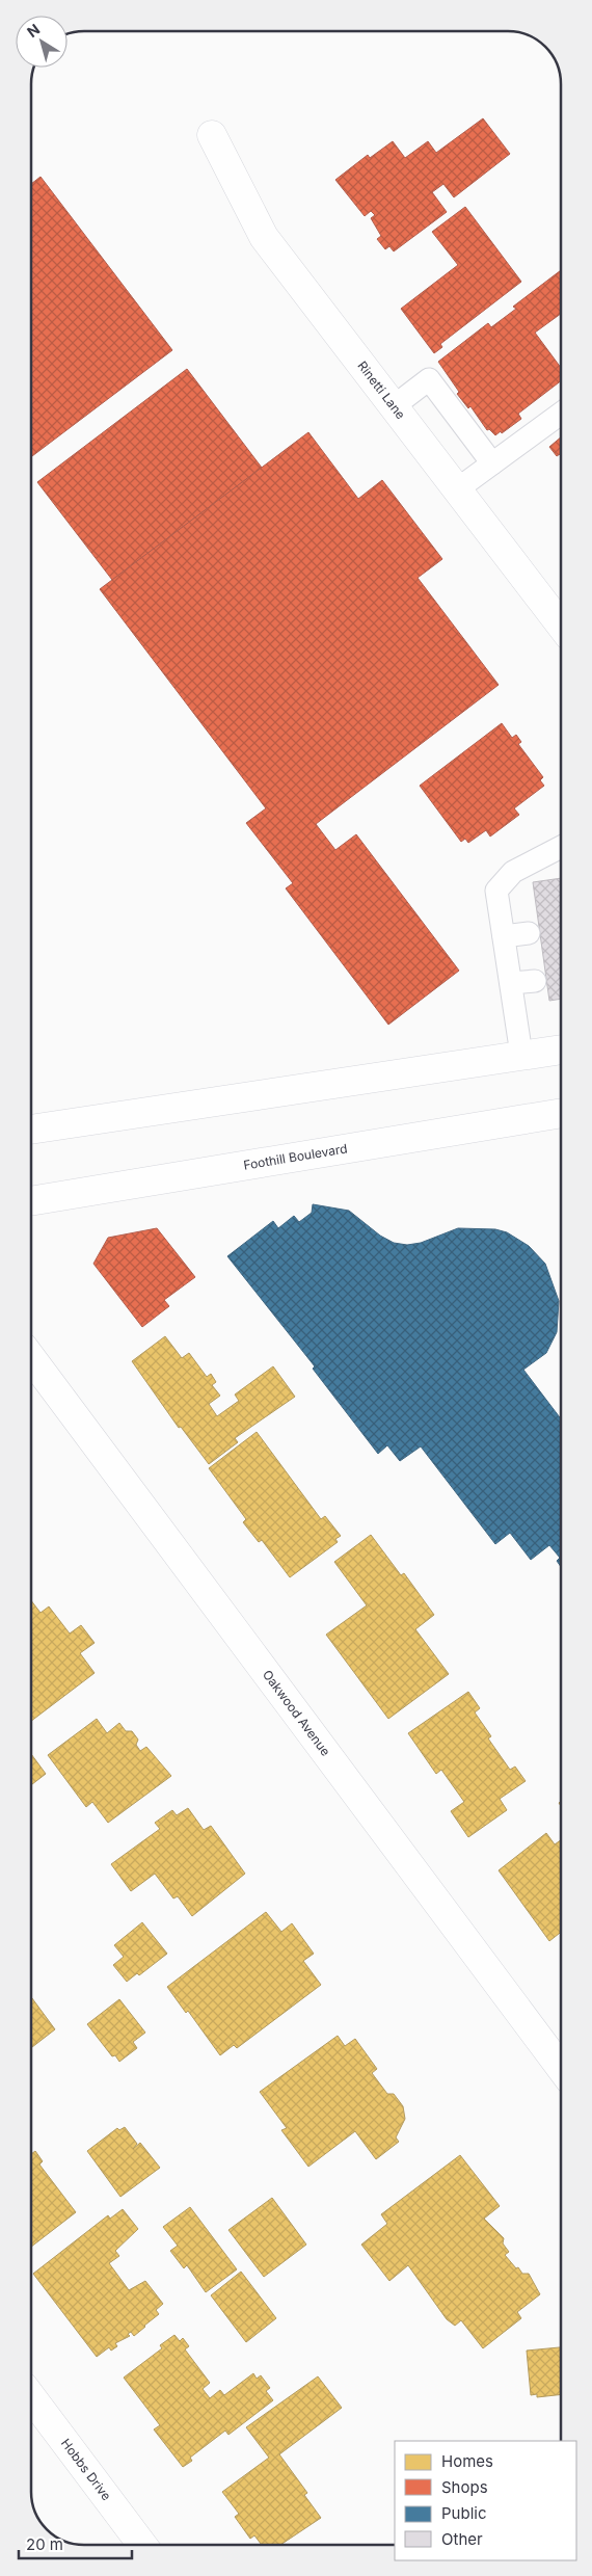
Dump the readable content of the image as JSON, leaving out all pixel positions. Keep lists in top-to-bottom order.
{
  "streets": {
    "street": [
      "Rinetti Lane",
      "Foothill Boulevard",
      "Oakwood Avenue",
      "Hobbs Drive"
    ]
  },
  "legend": [
    "Homes",
    "Shops",
    "Public",
    "Other"
  ],
  "scale_bar": "20 m",
  "north": "top left"
}
